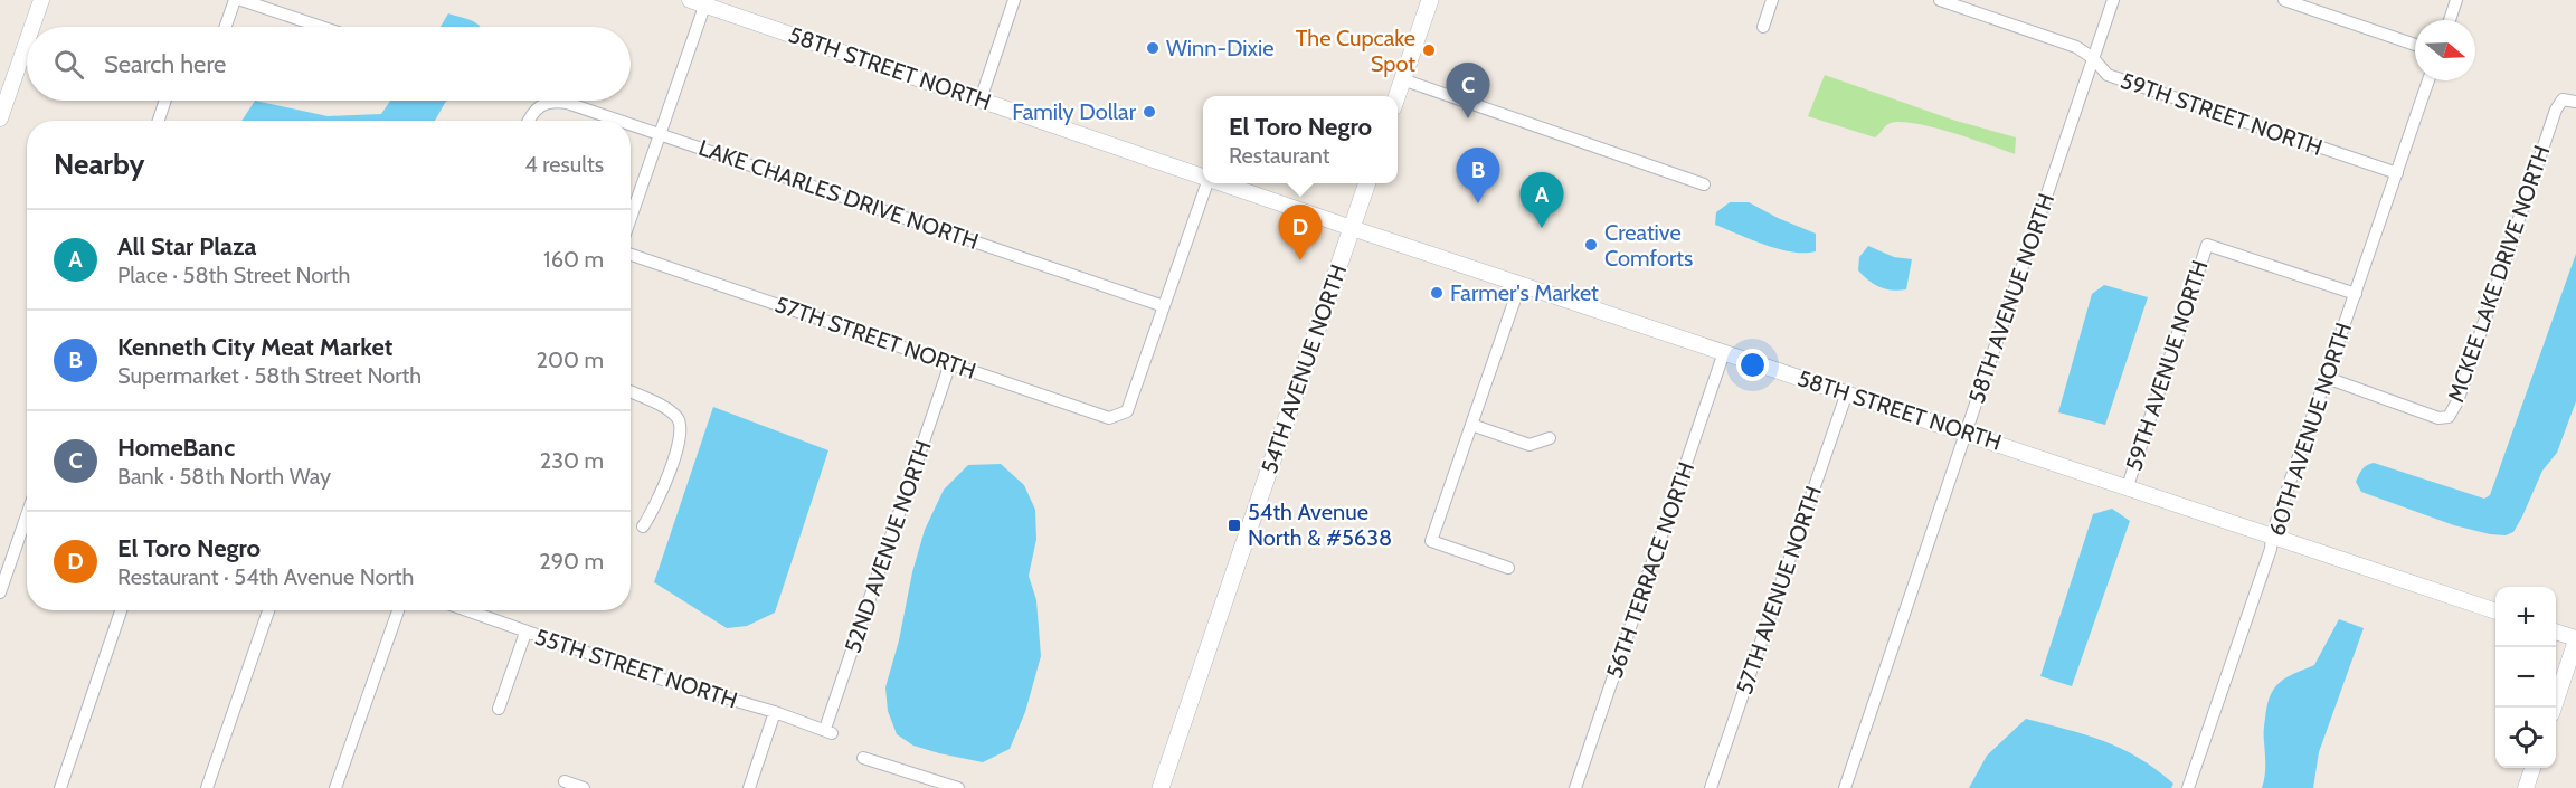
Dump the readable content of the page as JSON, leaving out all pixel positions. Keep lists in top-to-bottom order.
{
  "streets": {
    "main road": ["54TH AVENUE NORTH"],
    "street": [
      "58TH STREET NORTH",
      "59TH STREET NORTH",
      "LAKE CHARLES DRIVE NORTH",
      "MCKEE LAKE DRIVE NORTH",
      "58TH AVENUE NORTH",
      "57TH STREET NORTH",
      "59TH AVENUE NORTH",
      "60TH AVENUE NORTH",
      "52ND AVENUE NORTH",
      "56TH TERRACE NORTH",
      "57TH AVENUE NORTH",
      "55TH STREET NORTH"
    ]
  },
  "crossings": [
    ["58TH STREET NORTH", "58TH AVENUE NORTH"],
    ["58TH STREET NORTH", "59TH AVENUE NORTH"],
    ["58TH STREET NORTH", "54TH AVENUE NORTH"],
    ["58TH STREET NORTH", "60TH AVENUE NORTH"],
    ["58TH STREET NORTH", "56TH TERRACE NORTH"],
    ["58TH STREET NORTH", "57TH AVENUE NORTH"],
    ["59TH STREET NORTH", "58TH AVENUE NORTH"],
    ["59TH STREET NORTH", "60TH AVENUE NORTH"],
    ["LAKE CHARLES DRIVE NORTH", "57TH STREET NORTH"],
    ["MCKEE LAKE DRIVE NORTH", "60TH AVENUE NORTH"],
    ["57TH STREET NORTH", "52ND AVENUE NORTH"],
    ["59TH AVENUE NORTH", "60TH AVENUE NORTH"],
    ["52ND AVENUE NORTH", "55TH STREET NORTH"]
  ],
  "places": {
    "other": [
      "Winn-Dixie",
      "The Cupcake Spot",
      "Family Dollar",
      "Creative Comforts",
      "Farmer's Market"
    ],
    "transit": ["54th Avenue North & #5638"]
  },
  "north": "right",
  "page": {
    "search": "Search here",
    "pins": [
      "C",
      "B",
      "A",
      "D"
    ],
    "popup": ["El Toro Negro", "Restaurant"],
    "heading": ["Nearby", "4 results"],
    "list": [
      {
        "mark": "A",
        "name": "All Star Plaza",
        "note": "Place · 58th Street North",
        "value": "160 m"
      },
      {
        "mark": "B",
        "name": "Kenneth City Meat Market",
        "note": "Supermarket · 58th Street North",
        "value": "200 m"
      },
      {
        "mark": "C",
        "name": "HomeBanc",
        "note": "Bank · 58th North Way",
        "value": "230 m"
      },
      {
        "mark": "D",
        "name": "El Toro Negro",
        "note": "Restaurant · 54th Avenue North",
        "value": "290 m"
      }
    ],
    "map_buttons": ["+", "−"]
  }
}
